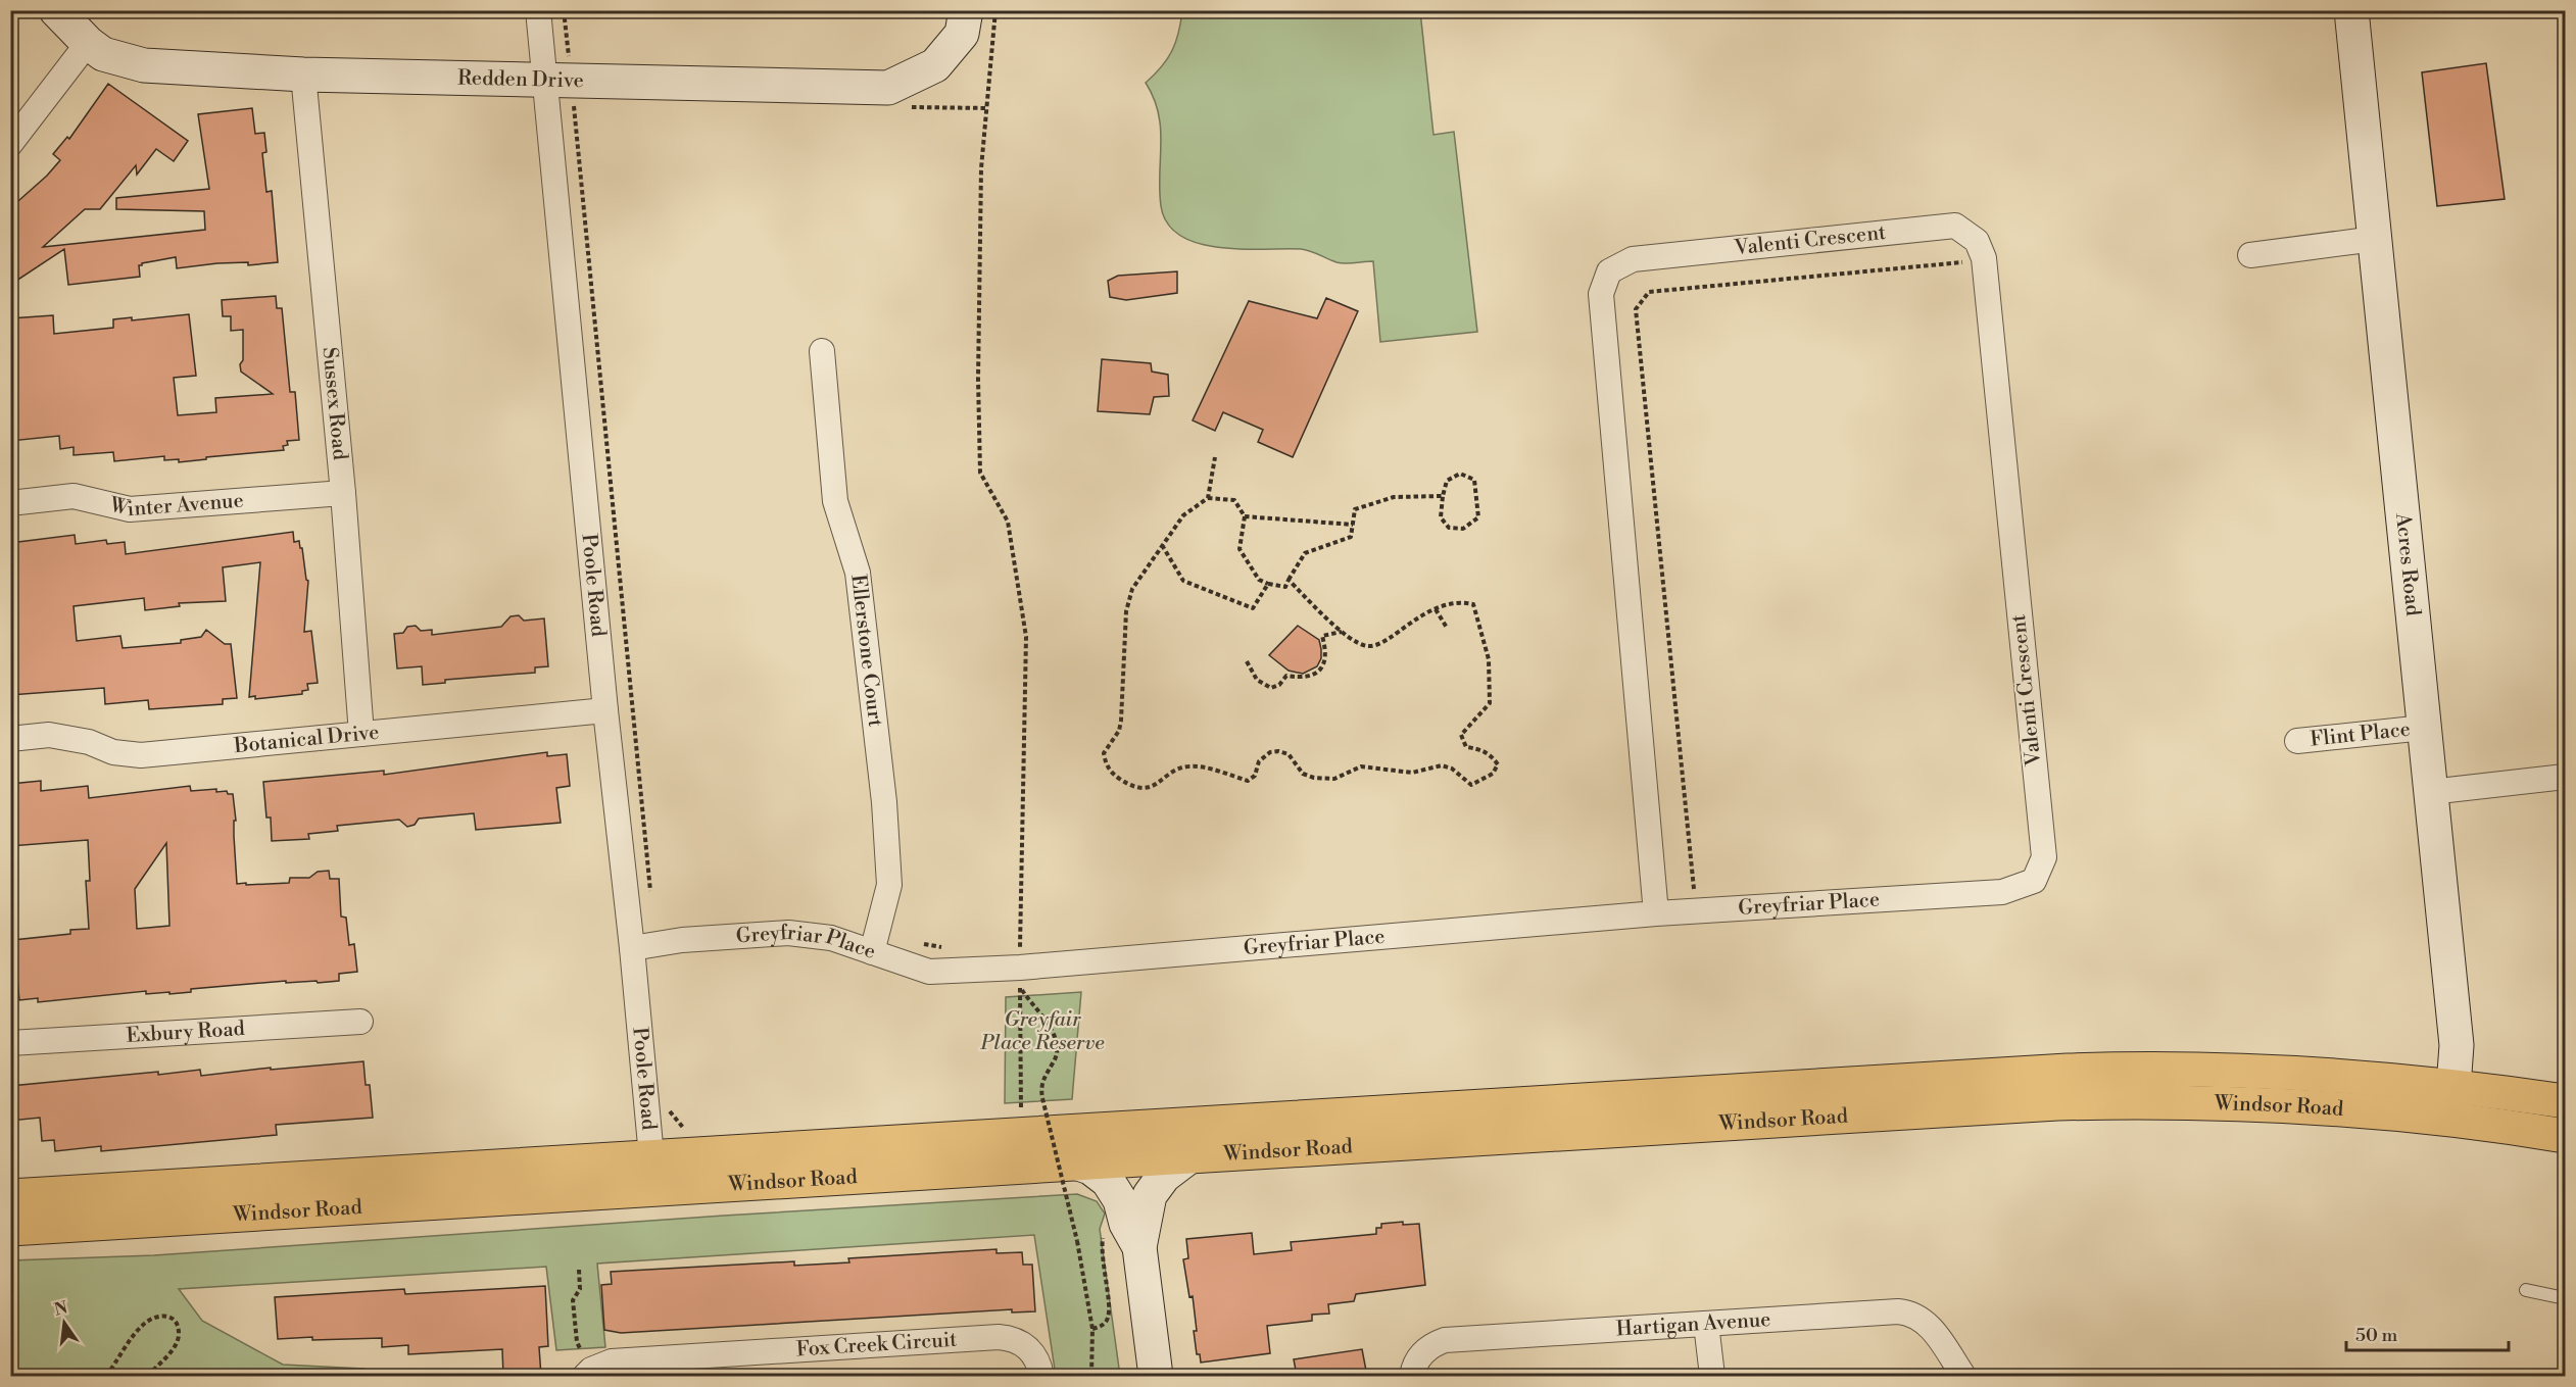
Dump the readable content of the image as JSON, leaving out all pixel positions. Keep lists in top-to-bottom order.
{
  "streets": {
    "main road": ["Windsor Road"],
    "street": [
      "Redden Drive",
      "Valenti Crescent",
      "Sussex Road",
      "Winter Avenue",
      "Acres Road",
      "Poole Road",
      "Ellerstone Court",
      "Flint Place",
      "Botanical Drive",
      "Greyfriar Place",
      "Exbury Road",
      "Hartigan Avenue",
      "Fox Creek Circuit"
    ]
  },
  "crossings": [
    ["Redden Drive", "Sussex Road"],
    ["Redden Drive", "Poole Road"],
    ["Valenti Crescent", "Greyfriar Place"],
    ["Sussex Road", "Winter Avenue"],
    ["Sussex Road", "Botanical Drive"],
    ["Acres Road", "Flint Place"],
    ["Acres Road", "Windsor Road"],
    ["Poole Road", "Botanical Drive"],
    ["Poole Road", "Greyfriar Place"],
    ["Poole Road", "Windsor Road"],
    ["Ellerstone Court", "Greyfriar Place"]
  ],
  "parks": ["Greyfair Place Reserve"],
  "scale_bar": "50 m",
  "north": "top"
}
